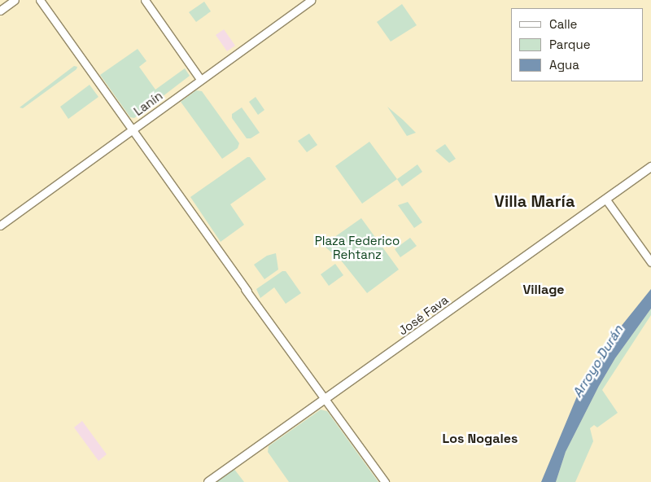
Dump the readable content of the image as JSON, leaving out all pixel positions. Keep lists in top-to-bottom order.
{
  "streets": {
    "main road": ["José Fava"],
    "street": ["Lanín"]
  },
  "districts": ["Villa María", "Village", "Los Nogales"],
  "water": ["Arroyo Durán"],
  "parks": ["Plaza Federico Rehtanz"],
  "legend": ["Calle", "Parque", "Agua"]
}
